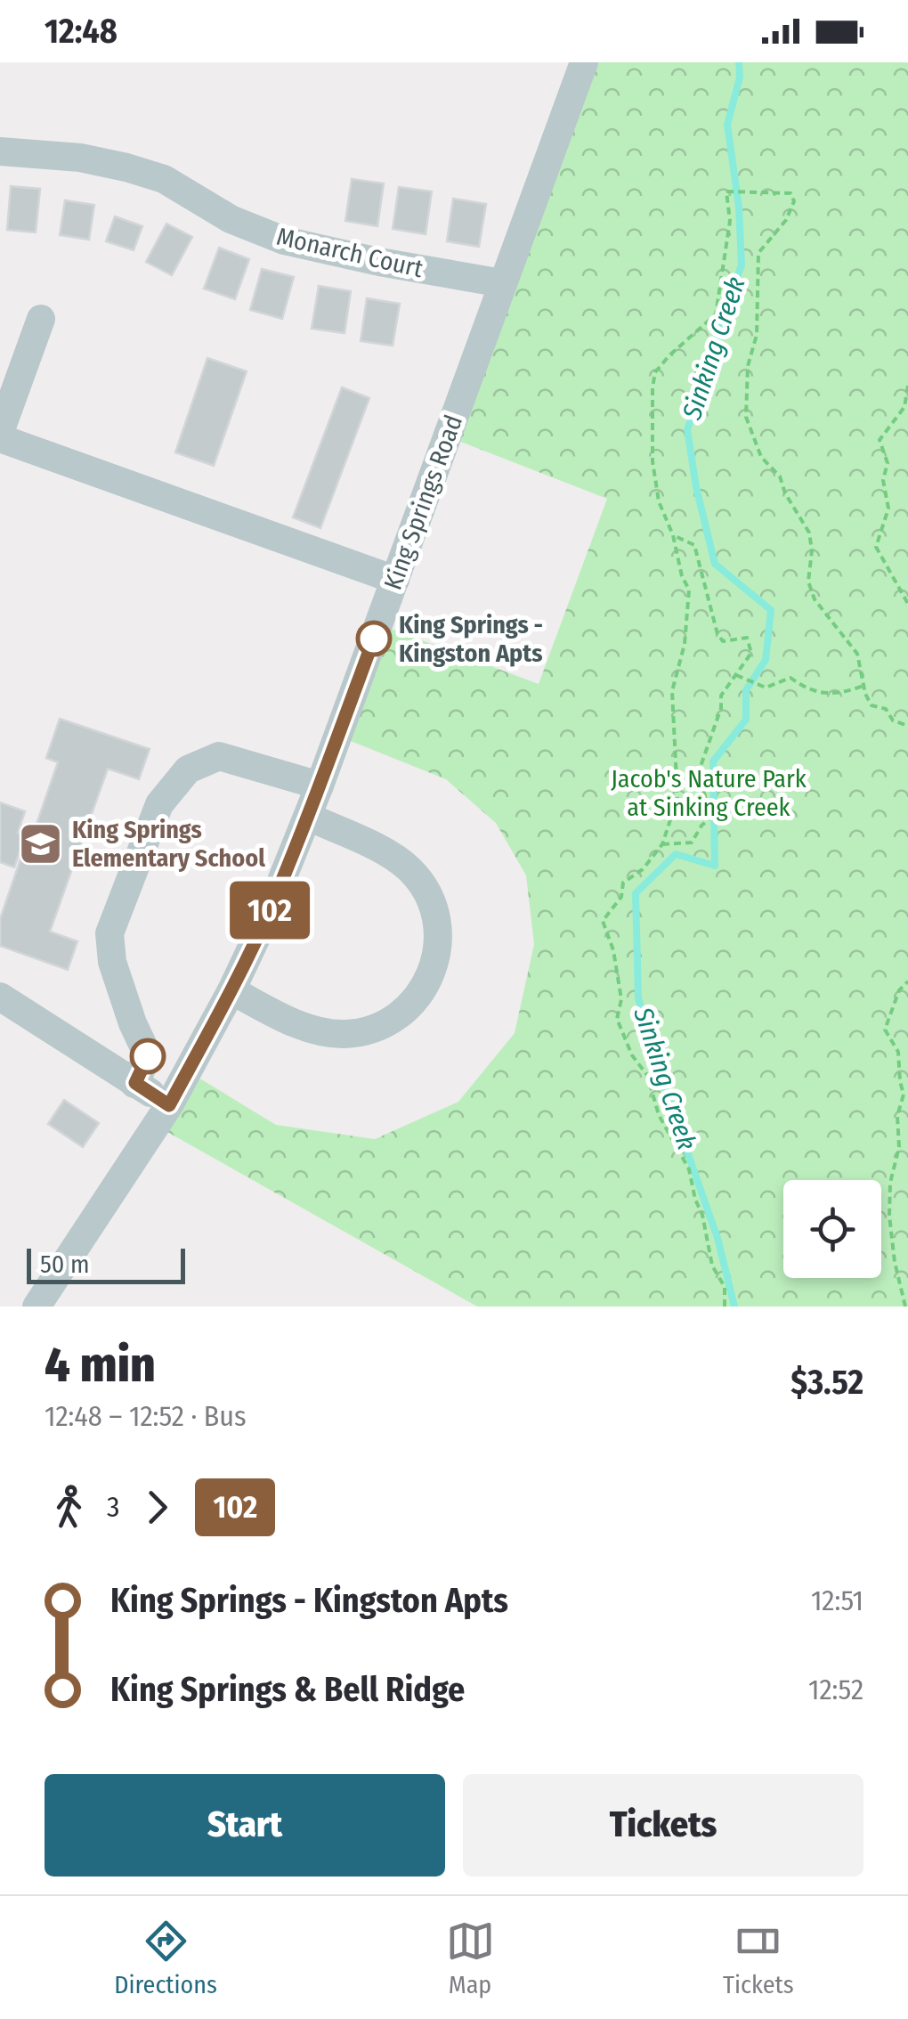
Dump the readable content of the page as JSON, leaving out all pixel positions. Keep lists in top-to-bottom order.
{
  "streets": {
    "street": ["Monarch Court", "King Springs Road"]
  },
  "crossings": [
    ["Monarch Court", "King Springs Road"]
  ],
  "water": ["Sinking Creek"],
  "parks": ["Jacob's Nature Park at Sinking Creek"],
  "places": {
    "other": ["King Springs - Kingston Apts"],
    "school or university": ["King Springs Elementary School"]
  },
  "lines": ["bus line 102"],
  "scale_bar": "50 m",
  "page": {
    "status": "12:48",
    "on_map": "102",
    "scale": "50 m",
    "heading": ["4 min", "12:48 – 12:52 · Bus", "$3.52"],
    "legs": ["3", "102"],
    "list": [
      {
        "name": "King Springs - Kingston Apts",
        "value": "12:51"
      },
      {
        "name": "King Springs & Bell Ridge",
        "value": "12:52"
      }
    ],
    "buttons": ["Start", "Tickets"],
    "tabs": ["Directions", "Map", "Tickets"]
  }
}
